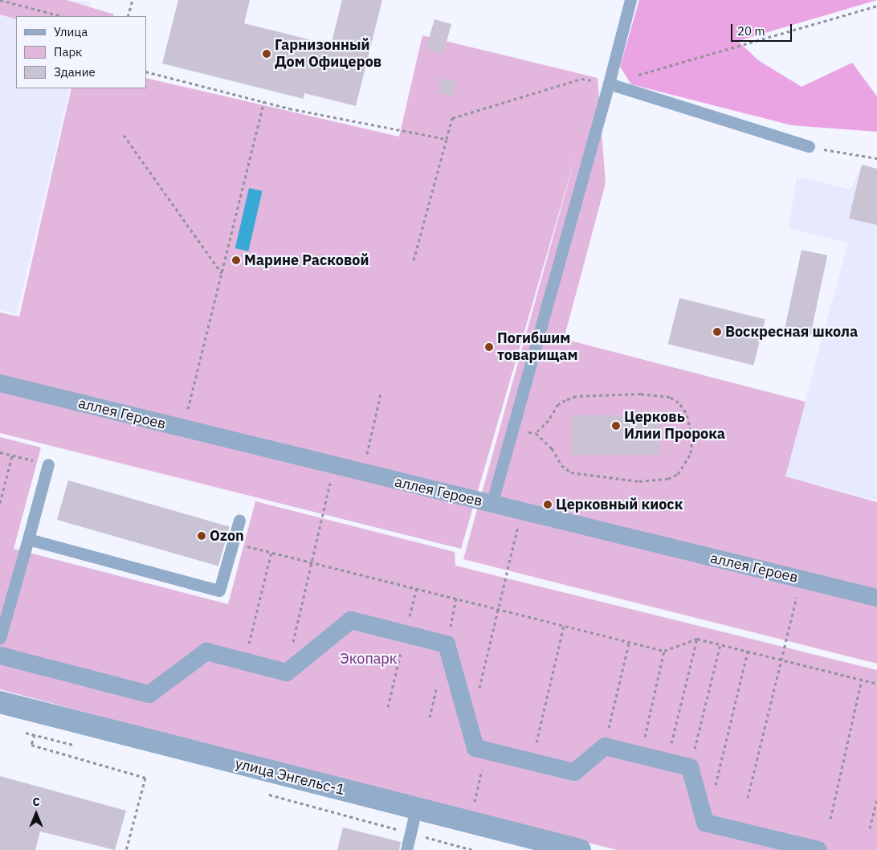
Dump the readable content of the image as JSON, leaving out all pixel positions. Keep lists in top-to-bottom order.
{
  "streets": {
    "street": ["аллея Героев", "улица Энгельс-1"]
  },
  "parks": ["Экопарк"],
  "places": [
    "Гарнизонный Дом Офицеров",
    "Марине Расковой",
    "Воскресная школа",
    "Погибшим товарищам",
    "Церковь Илии Пророка",
    "Церковный киоск",
    "Ozon"
  ],
  "legend": ["Улица", "Парк", "Здание"],
  "scale_bar": "20 m",
  "north": "top"
}
